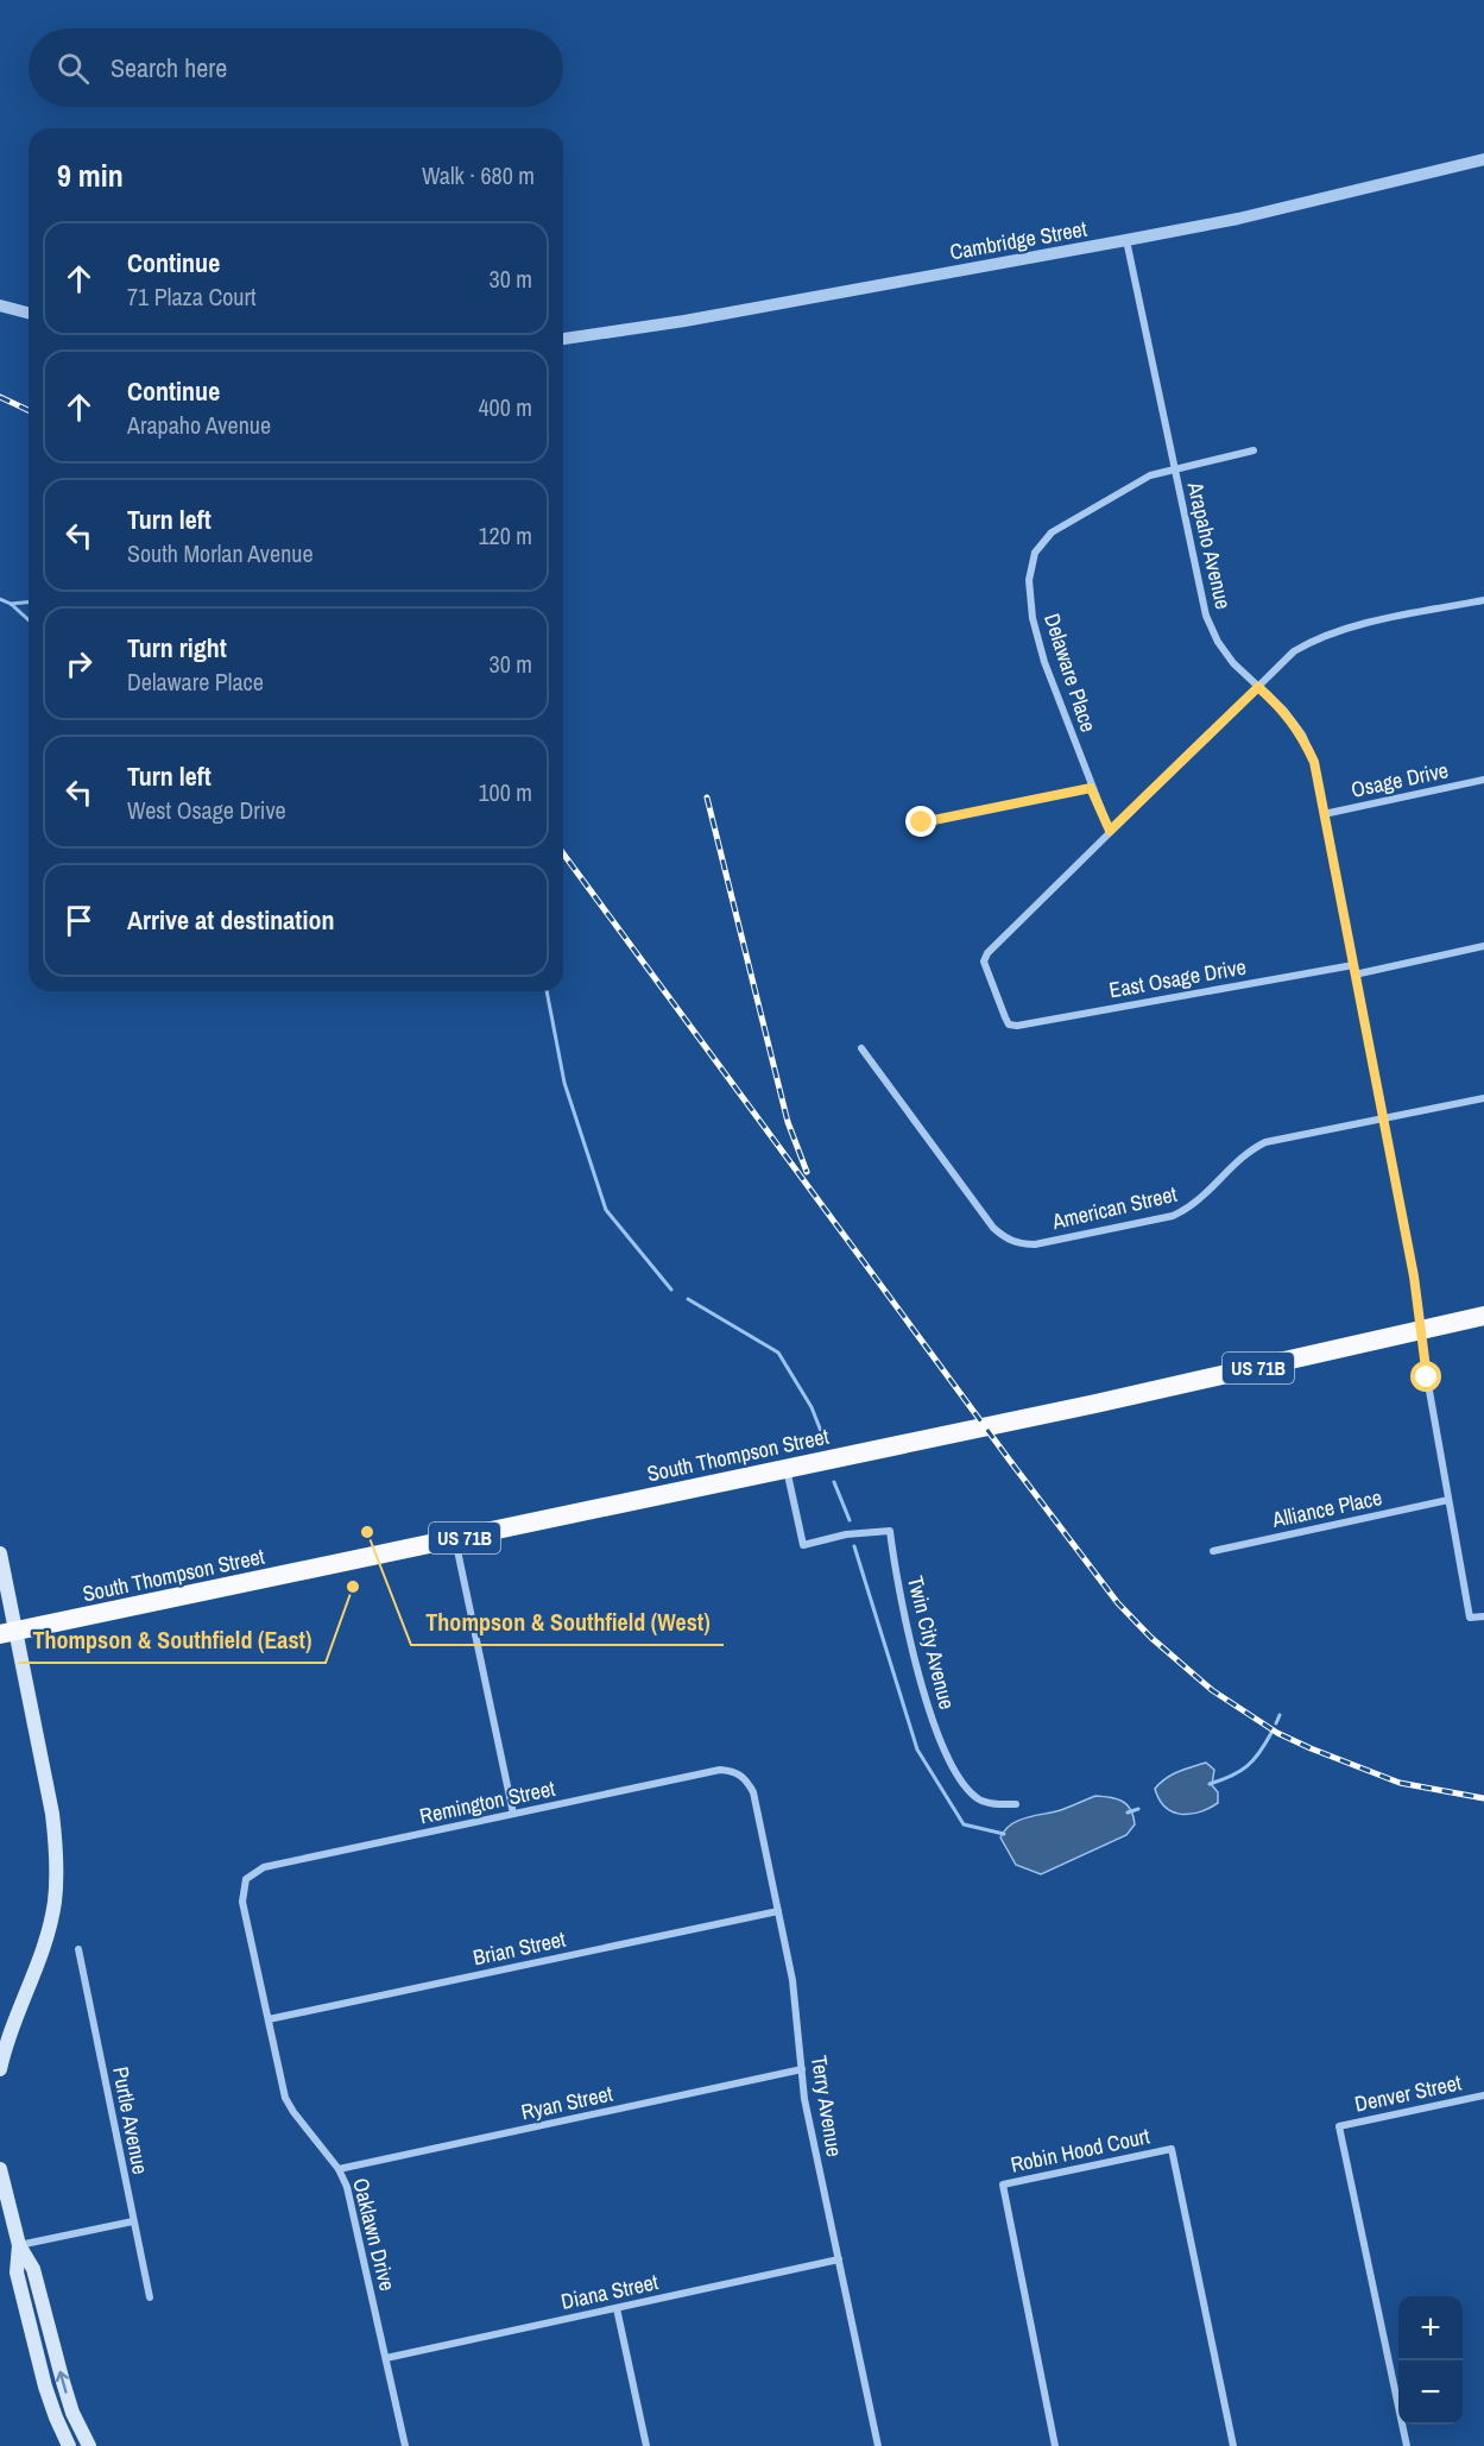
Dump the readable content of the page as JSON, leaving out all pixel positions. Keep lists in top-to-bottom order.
{
  "streets": {
    "highway": ["US 71B", "South Thompson Street"],
    "street": [
      "Cambridge Street",
      "Arapaho Avenue",
      "Delaware Place",
      "Osage Drive",
      "East Osage Drive",
      "American Street",
      "Alliance Place",
      "Twin City Avenue",
      "Remington Street",
      "Brian Street",
      "Denver Street",
      "Ryan Street",
      "Terry Avenue",
      "Purtle Avenue",
      "Robin Hood Court",
      "Oaklawn Drive",
      "Diana Street"
    ]
  },
  "crossings": [
    ["Cambridge Street", "Arapaho Avenue"],
    ["Arapaho Avenue", "Delaware Place"],
    ["Arapaho Avenue", "Osage Drive"],
    ["Arapaho Avenue", "East Osage Drive"],
    ["Arapaho Avenue", "American Street"],
    ["Arapaho Avenue", "South Thompson Street"],
    ["Arapaho Avenue", "Alliance Place"],
    ["Delaware Place", "East Osage Drive"],
    ["South Thompson Street", "Twin City Avenue"],
    ["Remington Street", "Terry Avenue"],
    ["Remington Street", "Oaklawn Drive"],
    ["Brian Street", "Terry Avenue"],
    ["Brian Street", "Oaklawn Drive"],
    ["Ryan Street", "Terry Avenue"],
    ["Ryan Street", "Oaklawn Drive"],
    ["Terry Avenue", "Diana Street"],
    ["Oaklawn Drive", "Diana Street"]
  ],
  "places": ["Thompson & Southfield (West)", "Thompson & Southfield (East)"],
  "page": {
    "search": "Search here",
    "heading": ["9 min", "Walk · 680 m"],
    "list": [
      ["Continue", "71 Plaza Court", "30 m"],
      ["Continue", "Arapaho Avenue", "400 m"],
      ["Turn left", "South Morlan Avenue", "120 m"],
      ["Turn right", "Delaware Place", "30 m"],
      ["Turn left", "West Osage Drive", "100 m"],
      "Arrive at destination"
    ],
    "map_buttons": ["+", "−"]
  }
}
